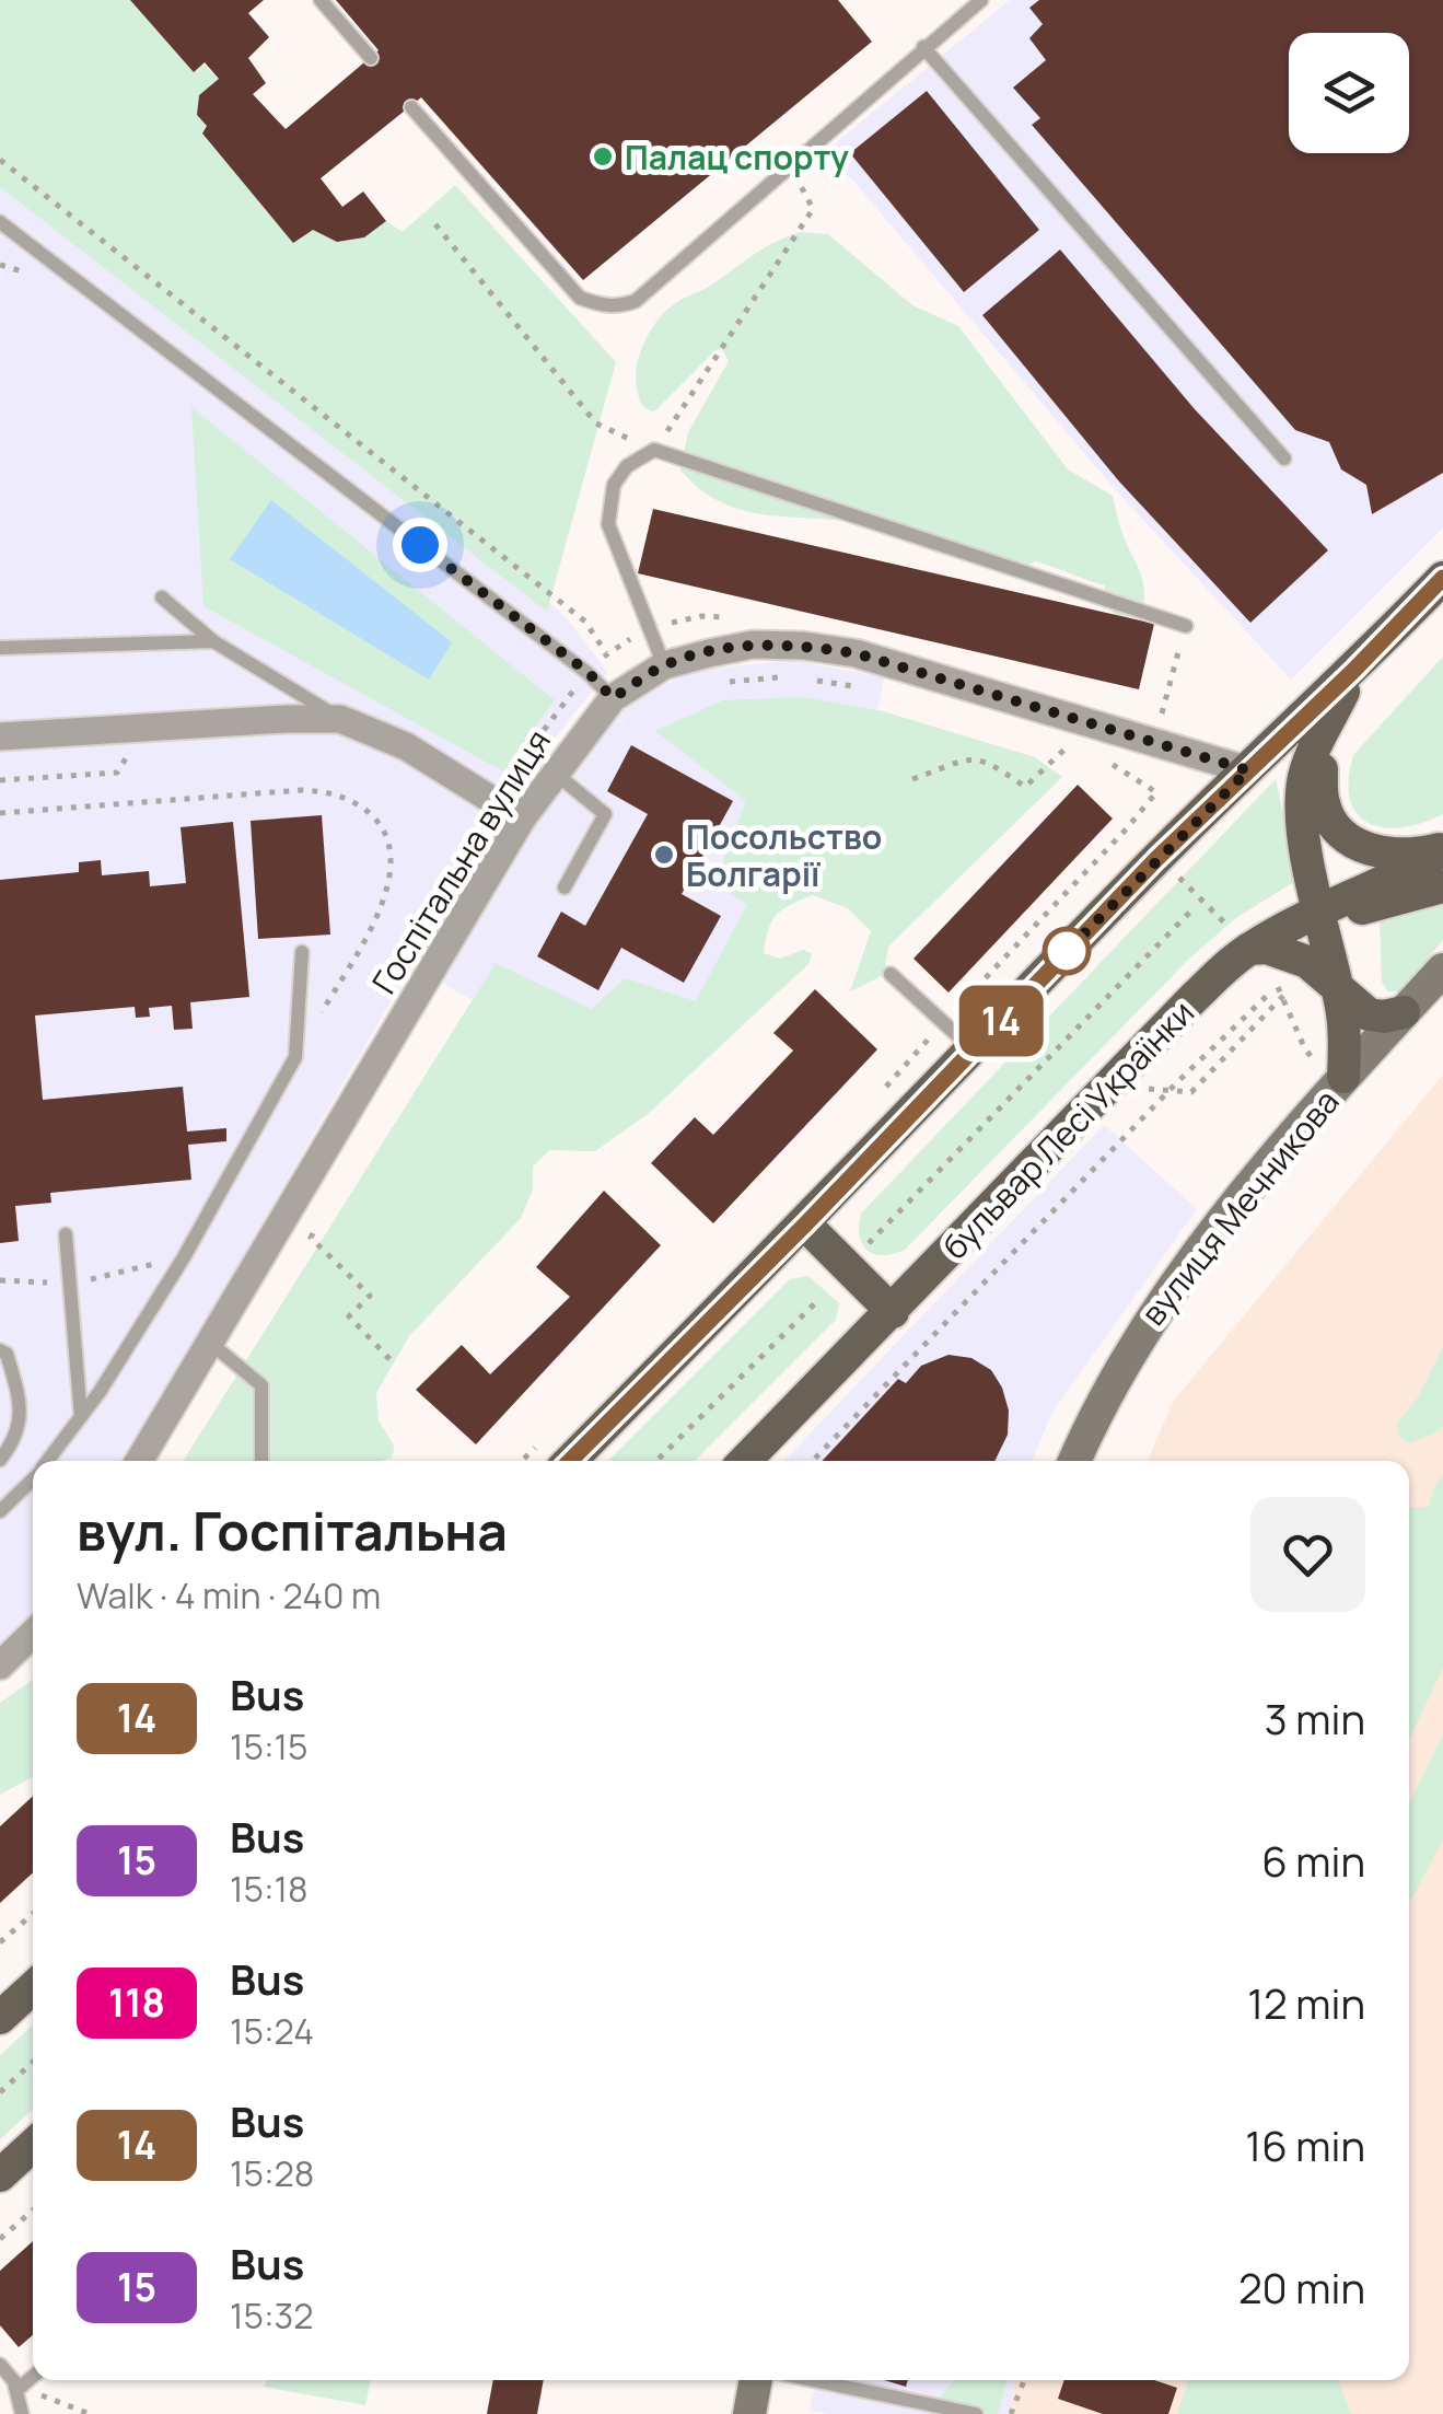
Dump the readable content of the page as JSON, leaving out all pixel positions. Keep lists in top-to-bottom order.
{
  "streets": {
    "main road": ["бульвар Лесі Українки"],
    "street": ["Госпітальна вулиця", "вулиця Мечникова"]
  },
  "places": ["Палац спорту", "Посольство Болгарії"],
  "lines": ["bus line 14"],
  "page": {
    "on_map": "14",
    "heading": ["вул. Госпітальна", "Walk · 4 min · 240 m"],
    "list": [
      {
        "mark": "14",
        "name": "Bus",
        "note": "15:15",
        "value": "3 min"
      },
      {
        "mark": "15",
        "name": "Bus",
        "note": "15:18",
        "value": "6 min"
      },
      {
        "mark": "118",
        "name": "Bus",
        "note": "15:24",
        "value": "12 min"
      },
      {
        "mark": "14",
        "name": "Bus",
        "note": "15:28",
        "value": "16 min"
      },
      {
        "mark": "15",
        "name": "Bus",
        "note": "15:32",
        "value": "20 min"
      }
    ]
  }
}
